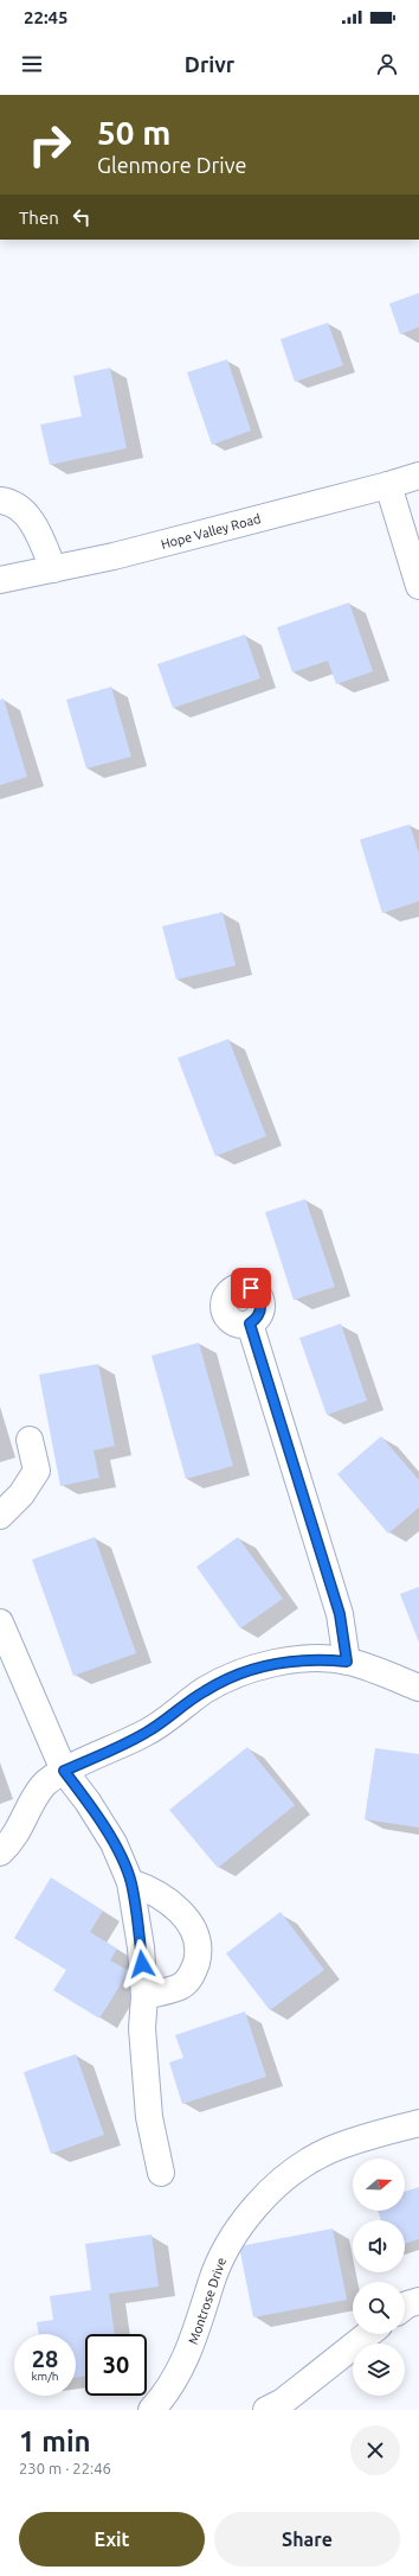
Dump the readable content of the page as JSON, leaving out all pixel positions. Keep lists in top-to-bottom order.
{
  "streets": {
    "street": ["Hope Valley Road", "Montrose Drive"]
  },
  "north": "right",
  "page": {
    "status": "22:45",
    "header": "Drivr",
    "turn": ["50 m", "Glenmore Drive"],
    "then": "Then",
    "speed": "28 km/h",
    "limit": "30",
    "heading": ["1 min", "230 m · 22:46"],
    "buttons": ["Exit", "Share"]
  }
}
